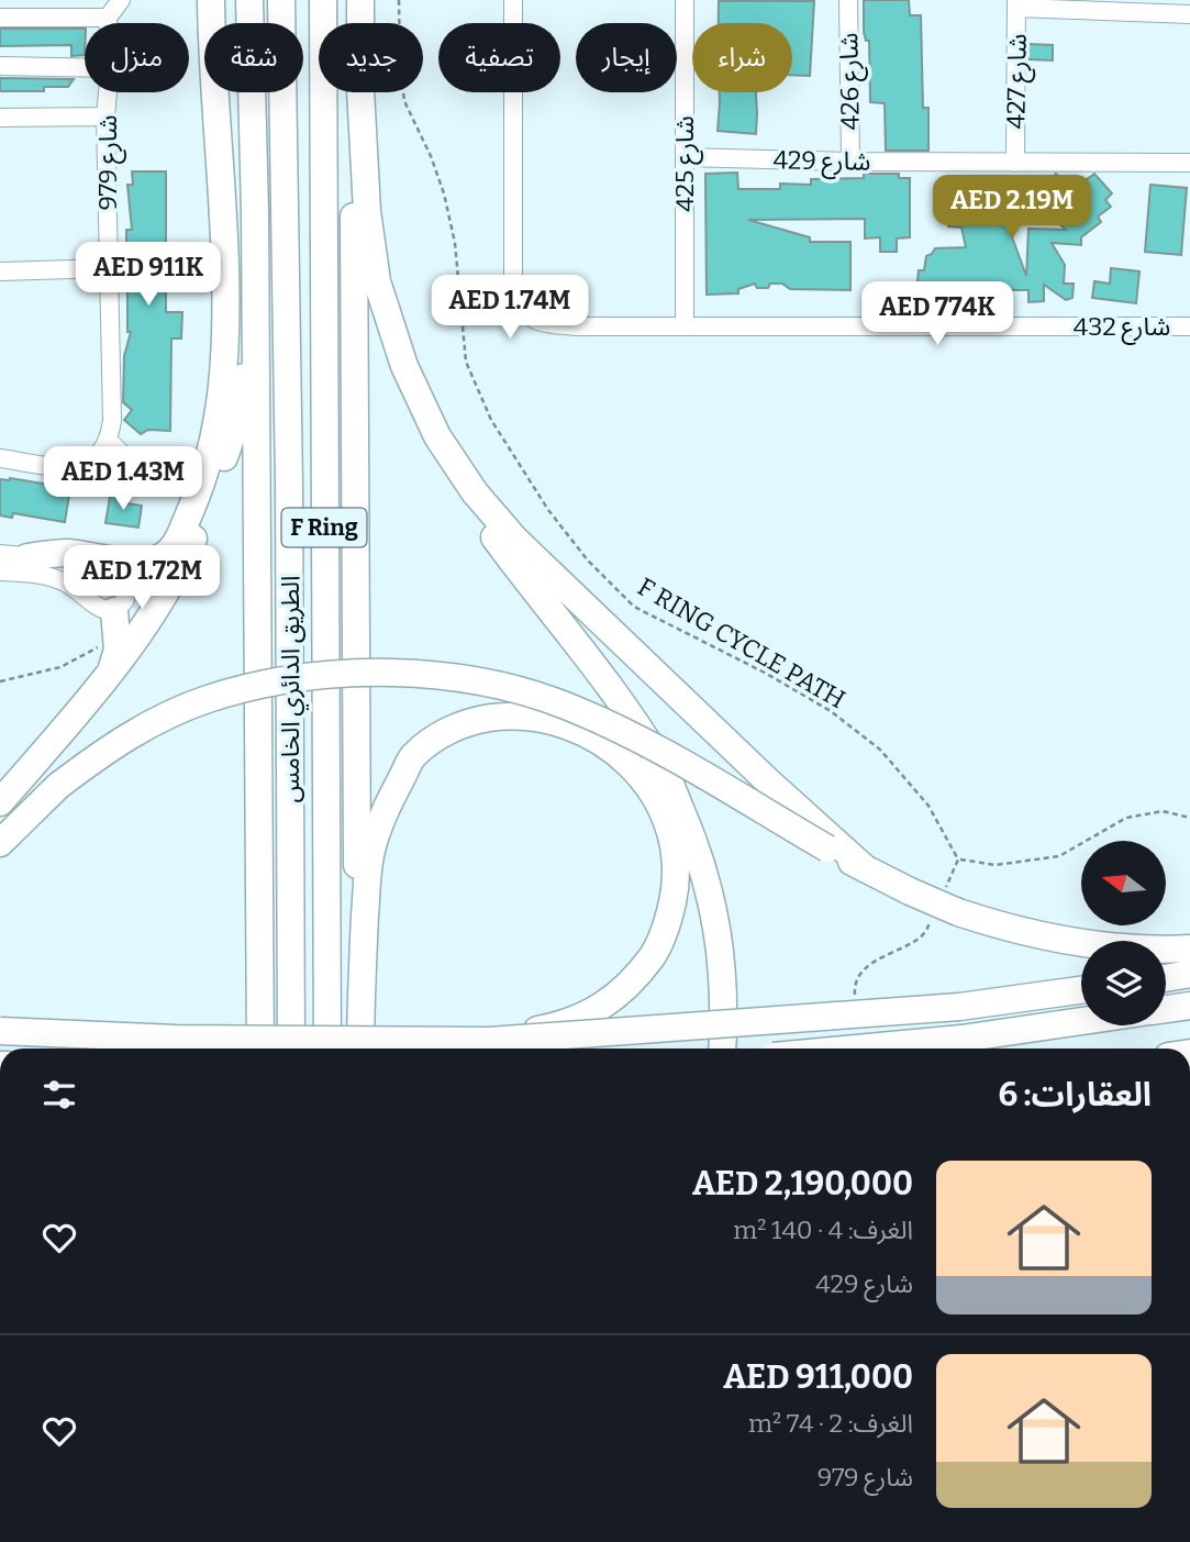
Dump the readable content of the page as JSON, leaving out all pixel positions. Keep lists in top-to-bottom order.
{
  "streets": {
    "highway": ["F Ring", "الطريق الدائري الخامس"],
    "street": [
      "شارع 426",
      "شارع 427",
      "شارع 429",
      "شارع 979",
      "شارع 425",
      "شارع 432"
    ],
    "path": ["F RING CYCLE PATH"]
  },
  "crossings": [
    ["شارع 426", "شارع 429"],
    ["شارع 427", "شارع 429"],
    ["شارع 429", "شارع 425"],
    ["شارع 425", "شارع 432"]
  ],
  "north": "left",
  "page": {
    "chip": [
      "شراء",
      "إيجار",
      "تصفية",
      "جديد",
      "شقة",
      "منزل"
    ],
    "price": [
      "AED 2.19M",
      "AED 911K",
      "AED 1.74M",
      "AED 774K",
      "AED 1.43M",
      "AED 1.72M"
    ],
    "heading": "العقارات: 6",
    "list": [
      {
        "name": "AED 2,190,000",
        "note": "الغرف: 4 · 140 m² · شارع 429"
      },
      {
        "name": "AED 911,000",
        "note": "الغرف: 2 · 74 m² · شارع 979"
      }
    ]
  }
}
